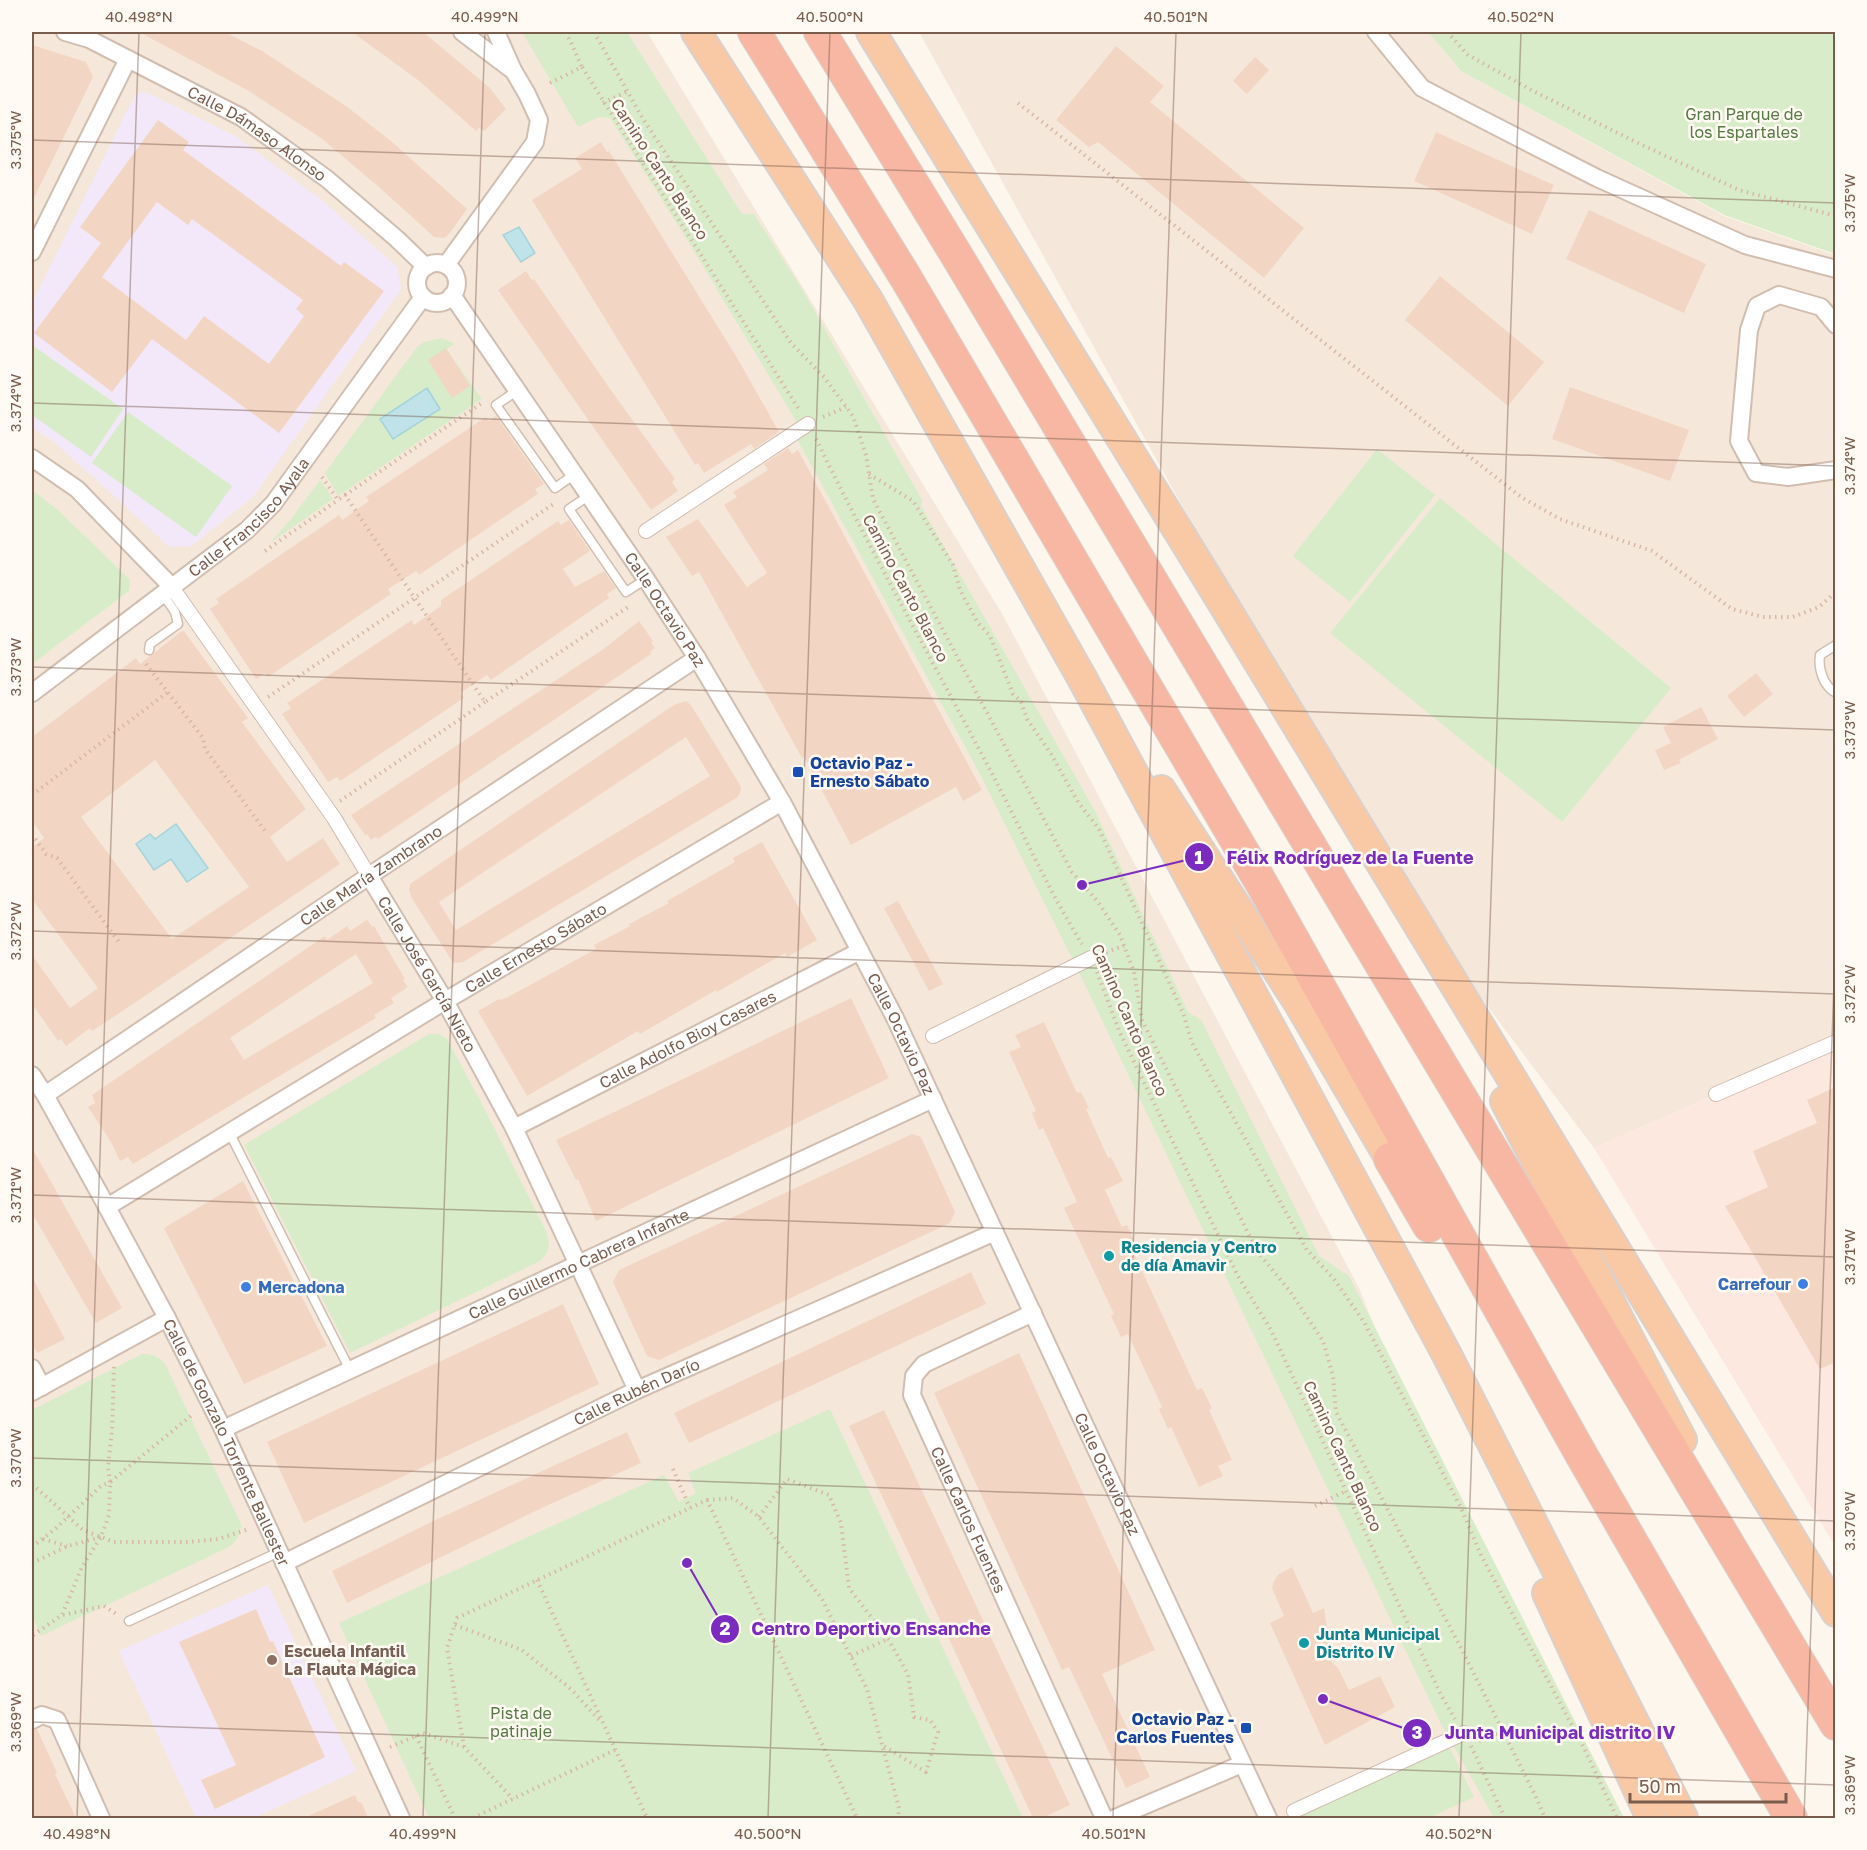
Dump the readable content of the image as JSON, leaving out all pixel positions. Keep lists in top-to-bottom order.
{
  "streets": {
    "street": [
      "Calle Dámaso Alonso",
      "Calle Francisco Ayala",
      "Calle Octavio Paz",
      "Calle María Zambrano",
      "Calle Ernesto Sábato",
      "Calle José García Nieto",
      "Calle Adolfo Bioy Casares",
      "Calle Guillermo Cabrera Infante",
      "Calle Rubén Darío",
      "Calle de Gonzalo Torrente Ballester",
      "Calle Carlos Fuentes"
    ],
    "path": ["Camino Canto Blanco"]
  },
  "crossings": [
    ["Calle Dámaso Alonso", "Calle Francisco Ayala"],
    ["Calle Dámaso Alonso", "Calle Octavio Paz"],
    ["Calle Francisco Ayala", "Calle Octavio Paz"],
    ["Calle Francisco Ayala", "Calle José García Nieto"],
    ["Calle Octavio Paz", "Calle María Zambrano"],
    ["Calle Octavio Paz", "Calle Ernesto Sábato"],
    ["Calle Octavio Paz", "Calle Adolfo Bioy Casares"],
    ["Calle Octavio Paz", "Calle Guillermo Cabrera Infante"],
    ["Calle Octavio Paz", "Calle Rubén Darío"],
    ["Calle Octavio Paz", "Calle Carlos Fuentes"],
    ["Calle María Zambrano", "Calle José García Nieto"],
    ["Calle María Zambrano", "Calle de Gonzalo Torrente Ballester"],
    ["Calle Ernesto Sábato", "Calle José García Nieto"],
    ["Calle Ernesto Sábato", "Calle de Gonzalo Torrente Ballester"],
    ["Calle José García Nieto", "Calle Adolfo Bioy Casares"],
    ["Calle José García Nieto", "Calle Guillermo Cabrera Infante"],
    ["Calle José García Nieto", "Calle Rubén Darío"],
    ["Calle Guillermo Cabrera Infante", "Calle de Gonzalo Torrente Ballester"],
    ["Calle Rubén Darío", "Calle de Gonzalo Torrente Ballester"]
  ],
  "parks": ["Gran Parque de los Espartales", "Pista de patinaje"],
  "places": {
    "transit": ["Octavio Paz - Ernesto Sábato", "Octavio Paz - Carlos Fuentes"],
    "other": [
      "Félix Rodríguez de la Fuente",
      "Residencia y Centro de día Amavir",
      "Carrefour",
      "Mercadona",
      "Centro Deportivo Ensanche",
      "Junta Municipal Distrito IV",
      "Escuela Infantil La Flauta Mágica",
      "Junta Municipal distrito IV"
    ]
  },
  "scale_bar": "50 m",
  "coordinates": [
    "40.498°N",
    "40.499°N",
    "40.500°N",
    "40.501°N",
    "40.502°N",
    "3.375°W",
    "3.374°W",
    "3.373°W",
    "3.372°W",
    "3.371°W",
    "3.370°W",
    "3.369°W"
  ]
}
